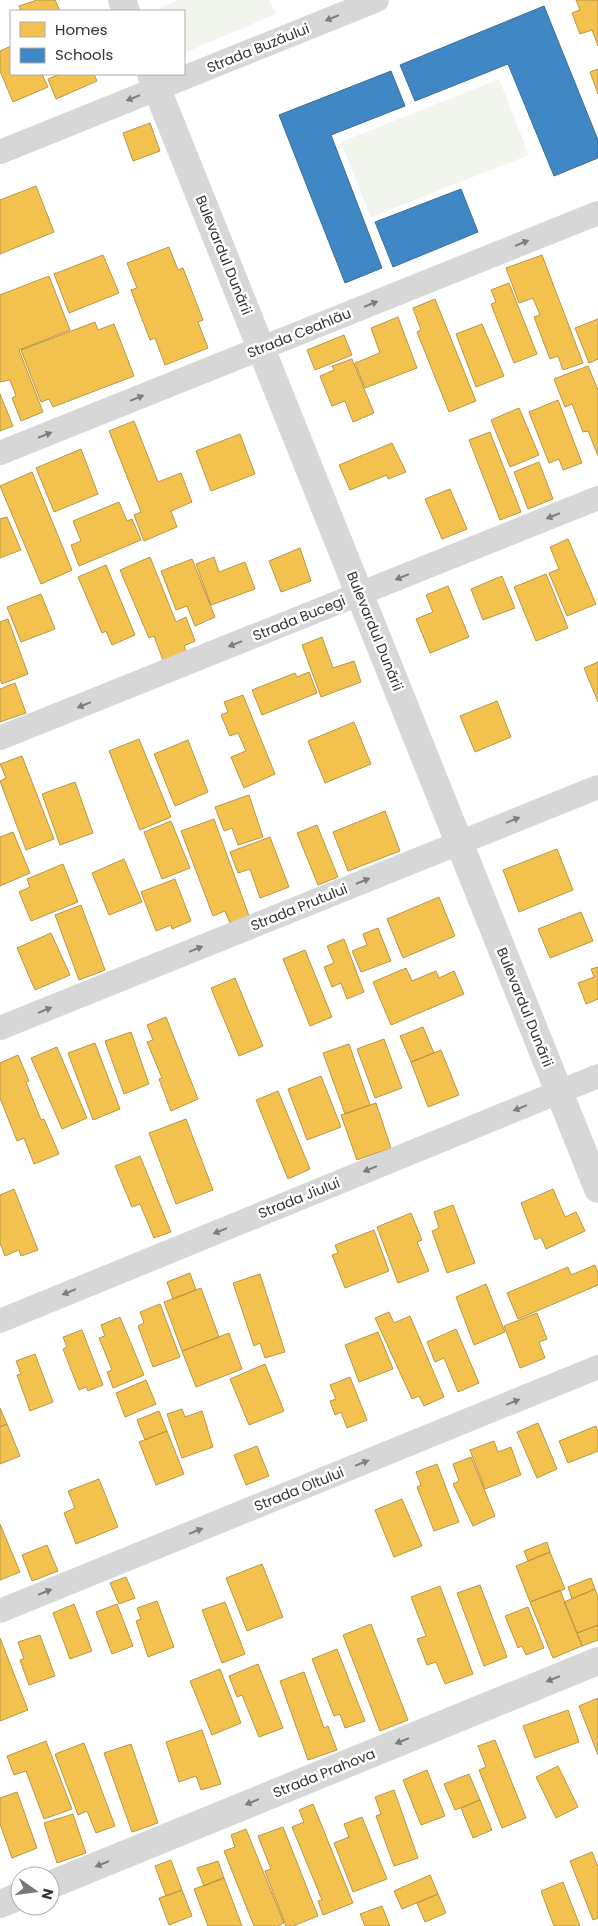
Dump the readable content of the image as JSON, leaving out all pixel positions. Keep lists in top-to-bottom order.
{
  "streets": {
    "street": [
      "Strada Buzăului",
      "Bulevardul Dunării",
      "Strada Ceahlău",
      "Strada Bucegi",
      "Strada Prutului",
      "Strada Jiului",
      "Strada Oltului",
      "Strada Prahova"
    ]
  },
  "crossings": [
    ["Strada Buzăului", "Bulevardul Dunării"],
    ["Bulevardul Dunării", "Strada Ceahlău"],
    ["Bulevardul Dunării", "Strada Bucegi"],
    ["Bulevardul Dunării", "Strada Prutului"],
    ["Bulevardul Dunării", "Strada Jiului"]
  ],
  "one_way": [
    "Strada Buzăului",
    "Strada Ceahlău",
    "Strada Bucegi",
    "Strada Prutului",
    "Strada Jiului",
    "Strada Oltului",
    "Strada Prahova"
  ],
  "legend": ["Homes", "Schools"],
  "north": "right"
}
